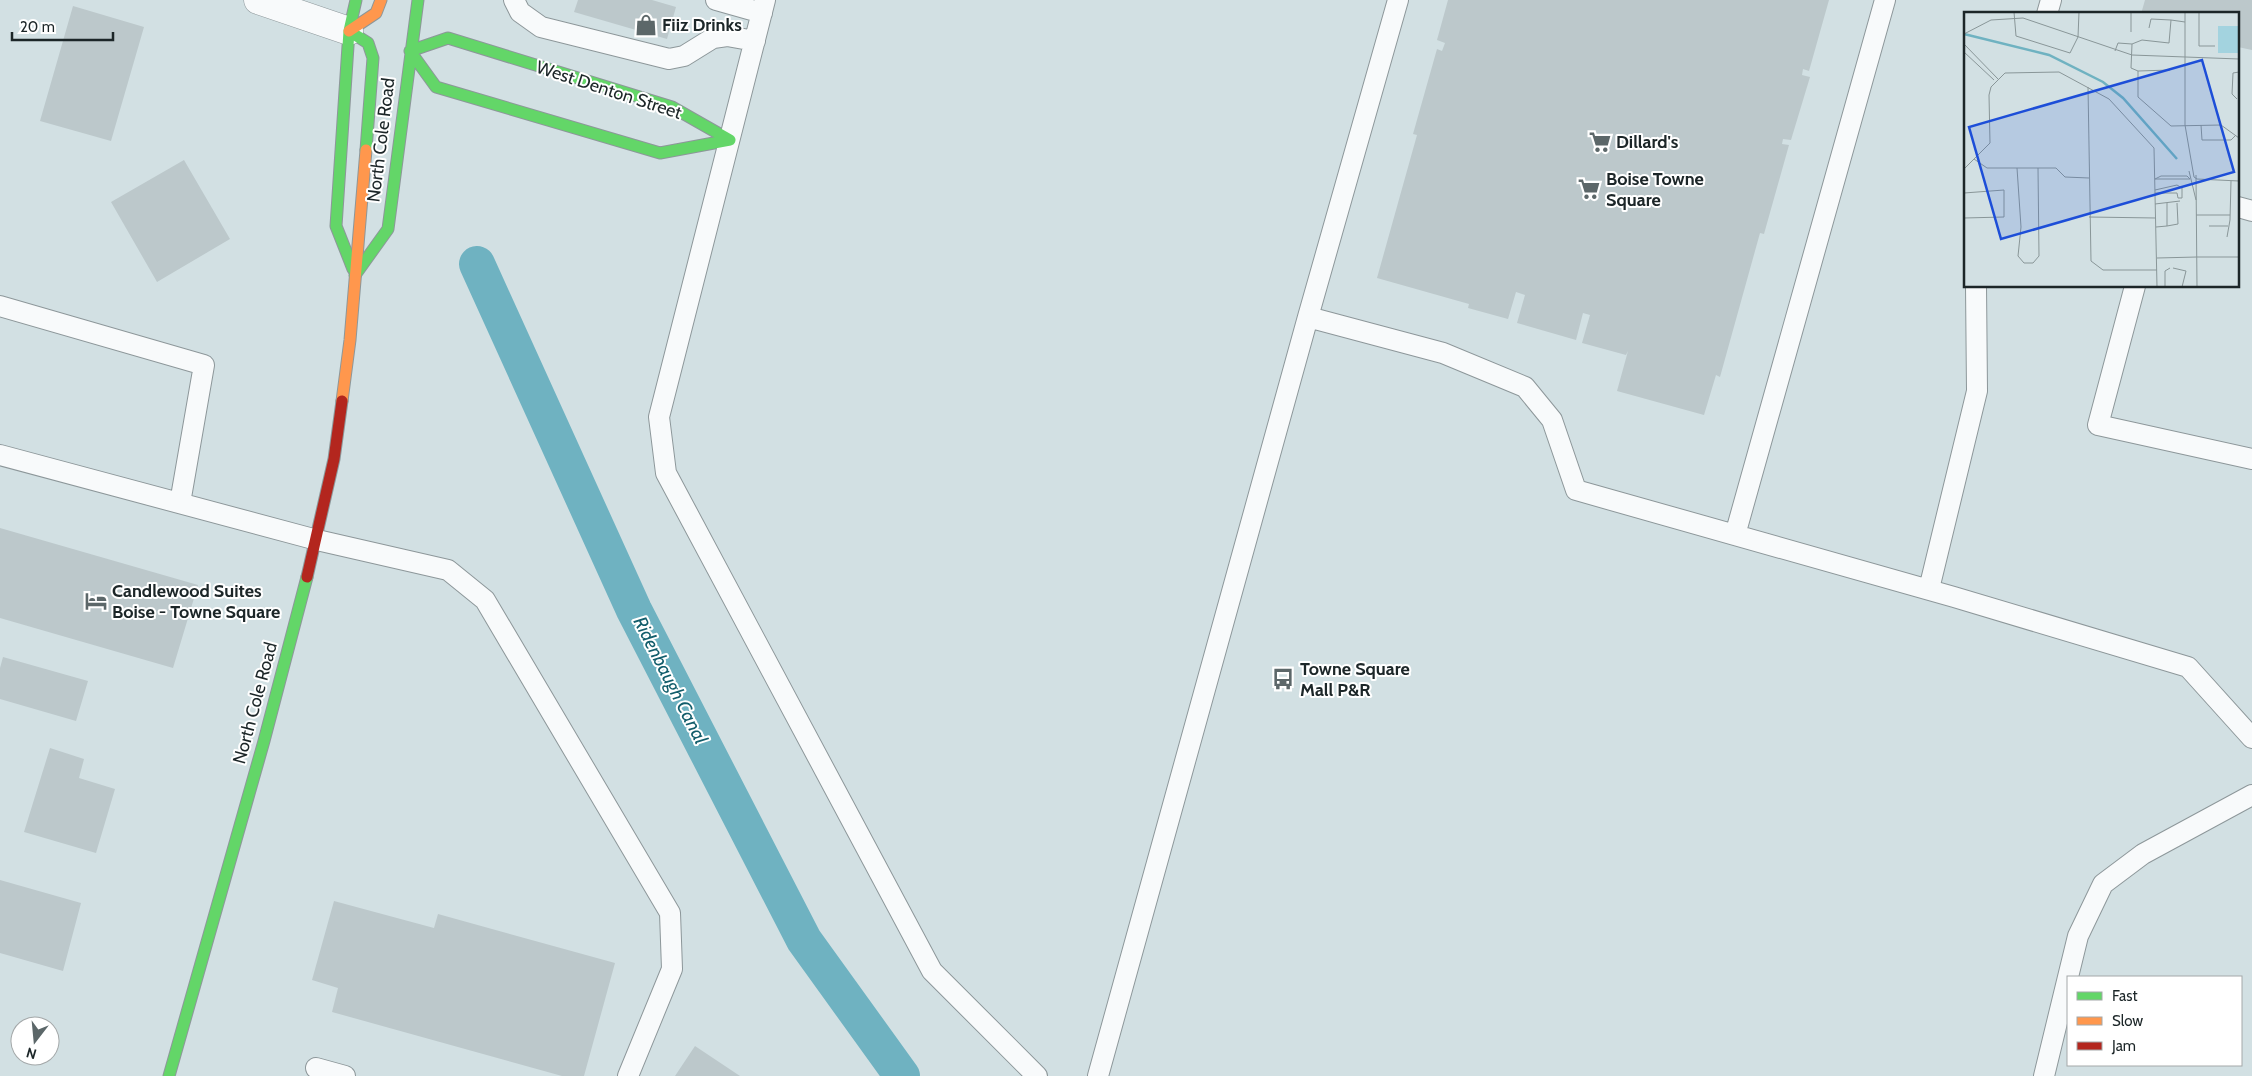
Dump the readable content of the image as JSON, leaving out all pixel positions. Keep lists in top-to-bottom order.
{
  "streets": {
    "main road": ["West Denton Street", "North Cole Road"]
  },
  "crossings": [
    ["West Denton Street", "North Cole Road"]
  ],
  "water": ["Ridenbaugh Canal"],
  "places": {
    "shop": ["Fiiz Drinks"],
    "supermarket": ["Dillard's", "Boise Towne Square"],
    "hotel": ["Candlewood Suites Boise - Towne Square"],
    "bus stop": ["Towne Square Mall P&R"]
  },
  "legend": ["Fast", "Slow", "Jam"],
  "scale_bar": "20 m",
  "north": "bottom"
}
